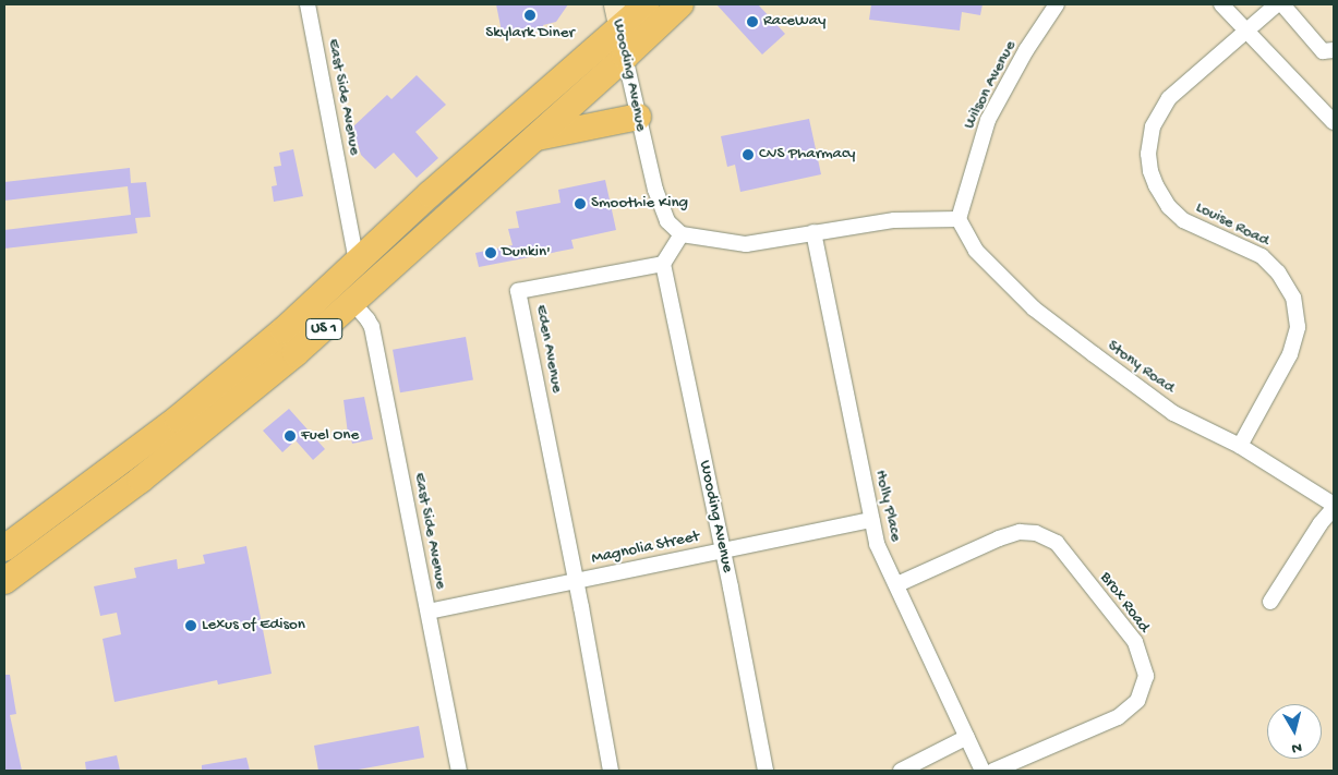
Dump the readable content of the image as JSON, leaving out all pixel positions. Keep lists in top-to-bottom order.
{
  "streets": {
    "highway": ["US 1"],
    "street": [
      "Wooding Avenue",
      "Wilson Avenue",
      "East Side Avenue",
      "Louise Road",
      "Eden Avenue",
      "Stony Road",
      "Holly Place",
      "Magnolia Street",
      "Brox Road"
    ]
  },
  "crossings": [
    ["Wooding Avenue", "US 1"],
    ["Wooding Avenue", "Eden Avenue"],
    ["Wooding Avenue", "Magnolia Street"],
    ["Wilson Avenue", "Stony Road"],
    ["East Side Avenue", "US 1"],
    ["East Side Avenue", "Magnolia Street"],
    ["Louise Road", "Stony Road"],
    ["Eden Avenue", "Magnolia Street"],
    ["Holly Place", "Magnolia Street"],
    ["Holly Place", "Brox Road"]
  ],
  "places": [
    "Skylark Diner",
    "RaceWay",
    "CVS Pharmacy",
    "Smoothie King",
    "Dunkin'",
    "Fuel One",
    "Lexus of Edison"
  ],
  "north": "bottom"
}
